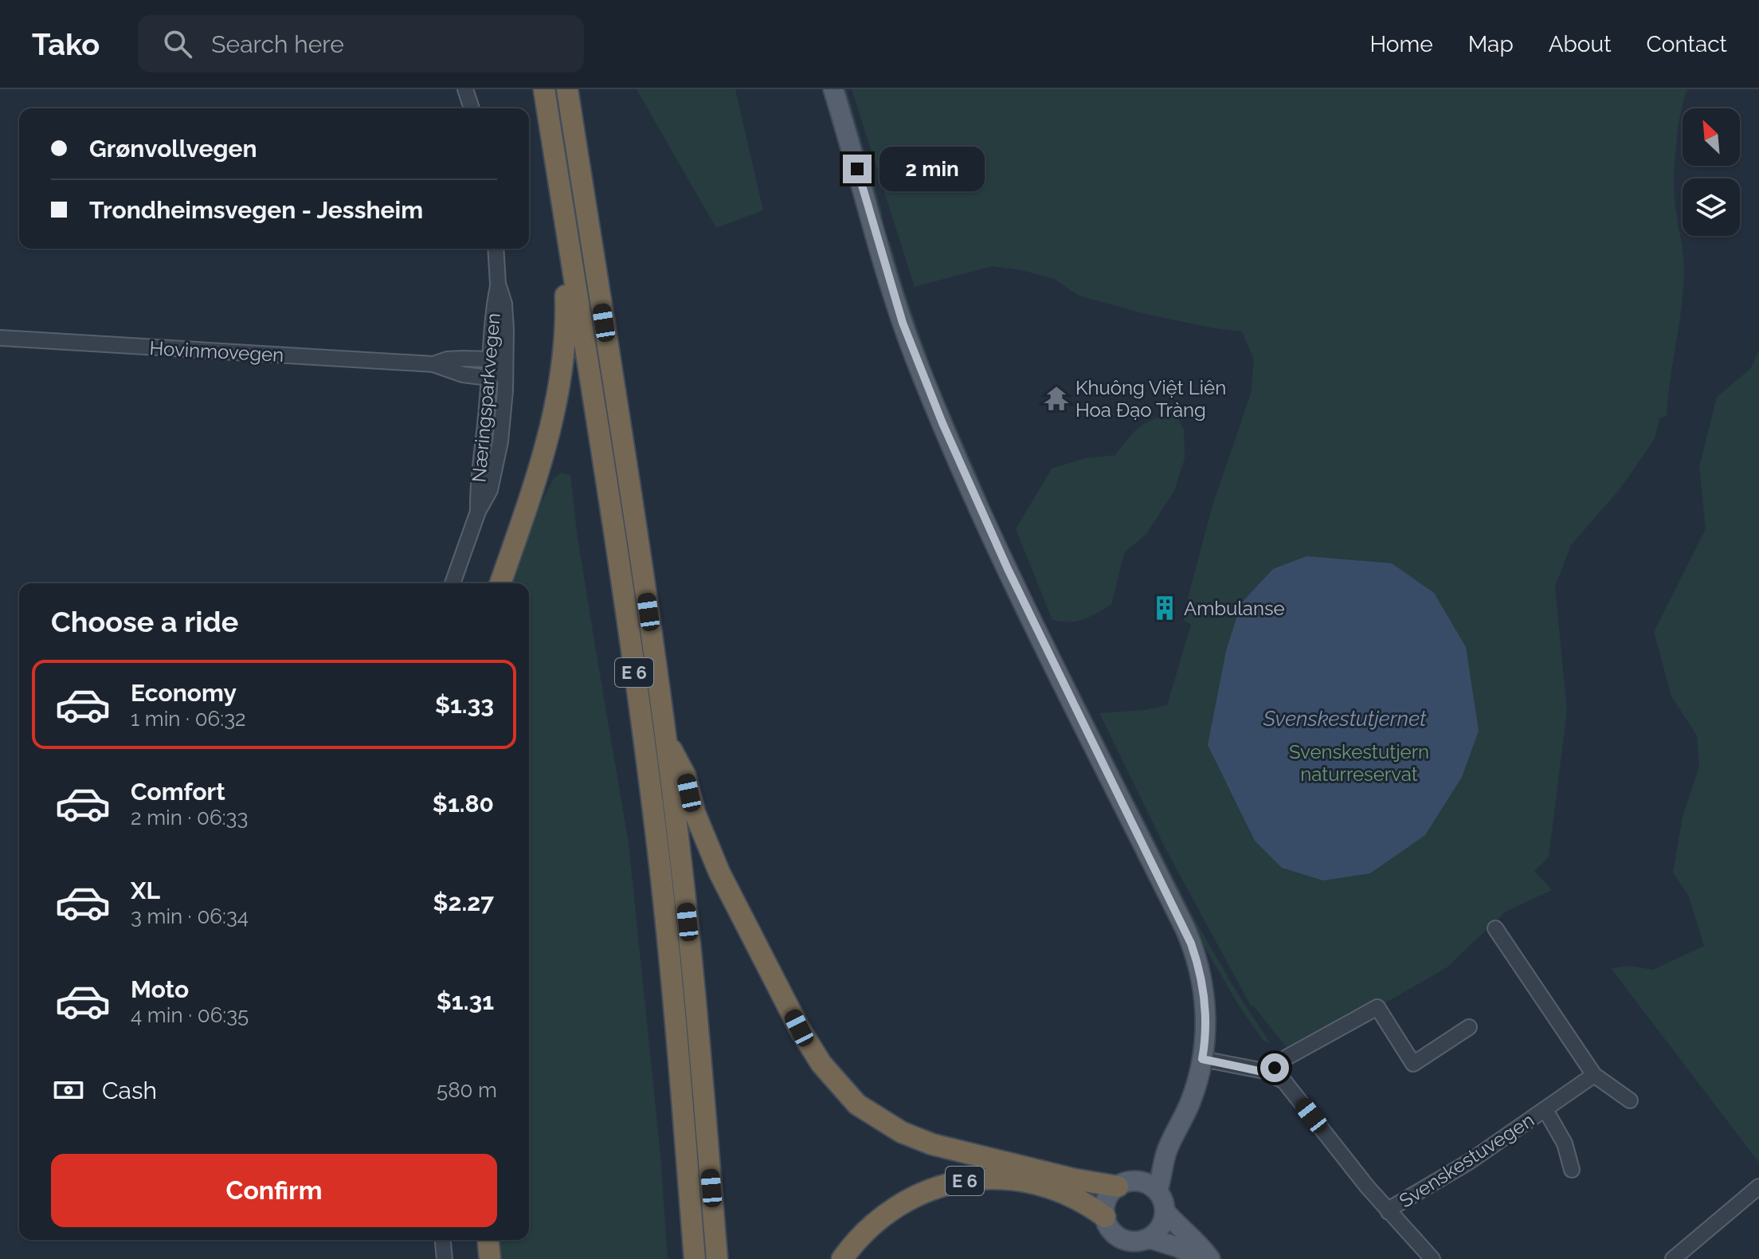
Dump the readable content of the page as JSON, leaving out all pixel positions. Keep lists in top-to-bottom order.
{
  "streets": {
    "highway": ["E 6"],
    "street": ["Hovinmovegen", "Næringsparkvegen", "Svenskestuvegen"]
  },
  "crossings": [
    ["Hovinmovegen", "Næringsparkvegen"]
  ],
  "water": ["Svenskestutjernet"],
  "parks": ["Svenskestutjern naturreservat"],
  "places": {
    "temple": ["Khuông Việt Liên Hoa Đạo Tràng"],
    "building": ["Ambulanse"]
  },
  "north": "top left",
  "page": {
    "header": "Tako",
    "search": "Search here",
    "nav": [
      "Home",
      "Map",
      "About",
      "Contact"
    ],
    "banner": ["Grønvollvegen", "Trondheimsvegen - Jessheim"],
    "bubble": "2 min",
    "heading": "Choose a ride",
    "list": [
      {
        "name": "Economy",
        "note": "1 min · 06:32",
        "value": "$1.33"
      },
      {
        "name": "Comfort",
        "note": "2 min · 06:33",
        "value": "$1.80"
      },
      {
        "name": "XL",
        "note": "3 min · 06:34",
        "value": "$2.27"
      },
      {
        "name": "Moto",
        "note": "4 min · 06:35",
        "value": "$1.31"
      }
    ],
    "pay": ["Cash", "580 m"],
    "buttons": "Confirm"
  }
}
